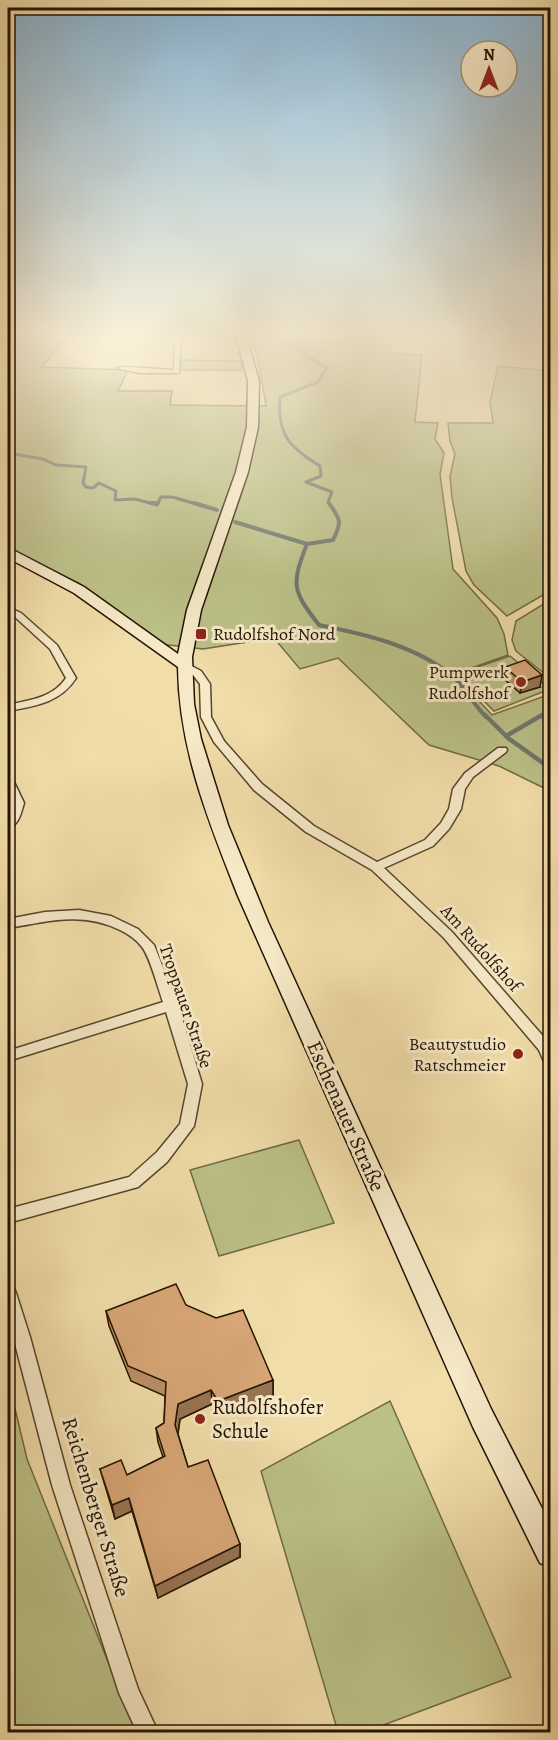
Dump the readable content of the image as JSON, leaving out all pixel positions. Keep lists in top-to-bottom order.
{
  "streets": {
    "main road": ["Eschenauer Straße"],
    "street": ["Am Rudolfshof", "Troppauer Straße", "Reichenberger Straße"]
  },
  "crossings": [
    ["Am Rudolfshof", "Eschenauer Straße"]
  ],
  "places": {
    "transit": ["Rudolfshof Nord"],
    "other": ["Pumpwerk Rudolfshof", "Beautystudio Ratschmeier", "Rudolfshofer Schule"]
  },
  "north": "top"
}
